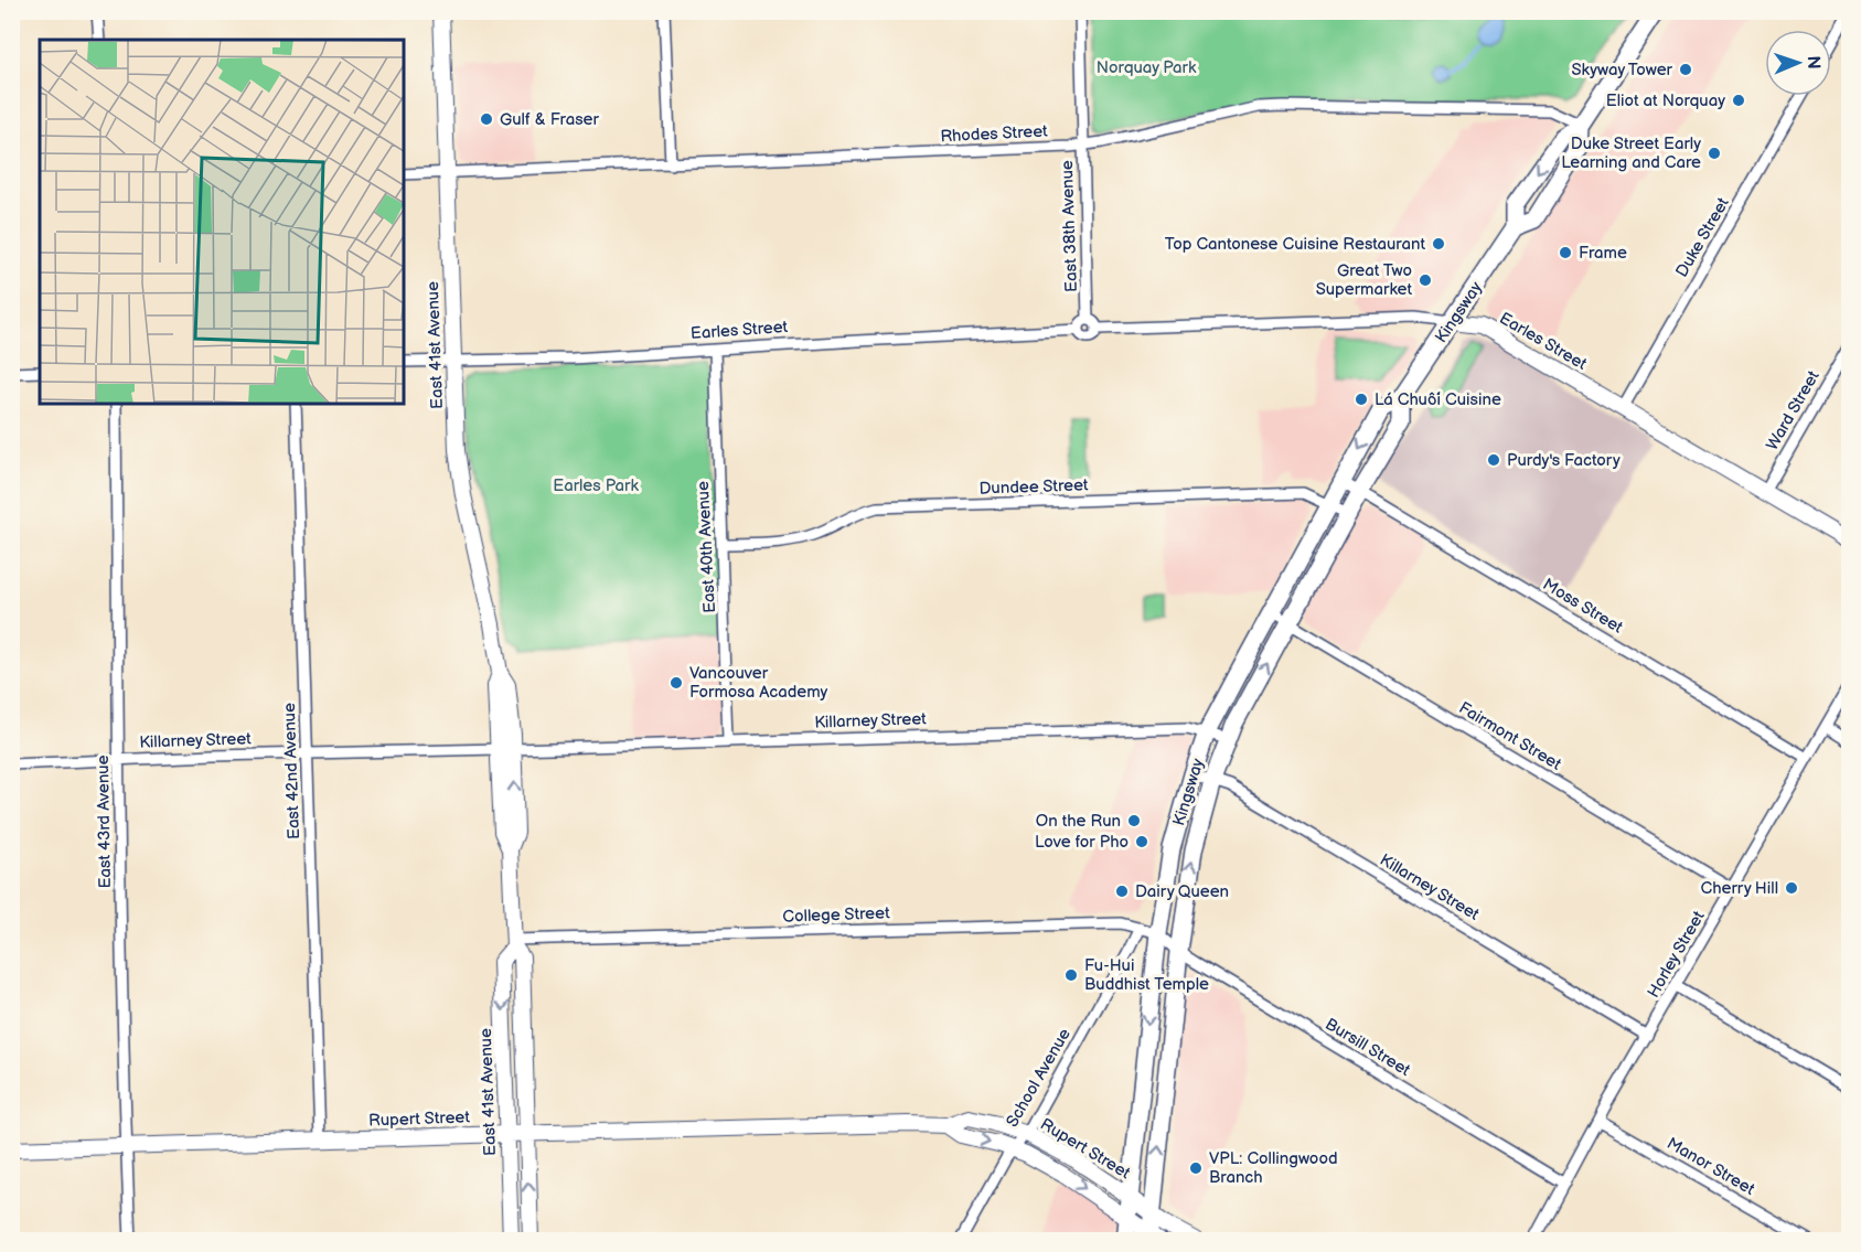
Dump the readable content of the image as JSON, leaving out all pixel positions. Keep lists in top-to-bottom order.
{
  "streets": {
    "main road": ["Kingsway"],
    "street": [
      "Rhodes Street",
      "East 38th Avenue",
      "Duke Street",
      "Earles Street",
      "East 41st Avenue",
      "Ward Street",
      "Dundee Street",
      "East 40th Avenue",
      "Moss Street",
      "Killarney Street",
      "Fairmont Street",
      "East 42nd Avenue",
      "East 43rd Avenue",
      "College Street",
      "Horley Street",
      "Bursill Street",
      "School Avenue",
      "Rupert Street",
      "Manor Street"
    ]
  },
  "crossings": [
    ["Rhodes Street", "East 38th Avenue"],
    ["Rhodes Street", "Kingsway"],
    ["Rhodes Street", "East 41st Avenue"],
    ["East 38th Avenue", "Earles Street"],
    ["Duke Street", "Earles Street"],
    ["Kingsway", "Earles Street"],
    ["Kingsway", "Dundee Street"],
    ["Kingsway", "Moss Street"],
    ["Kingsway", "Killarney Street"],
    ["Kingsway", "Fairmont Street"],
    ["Kingsway", "College Street"],
    ["Kingsway", "Bursill Street"],
    ["Kingsway", "Rupert Street"],
    ["Earles Street", "East 41st Avenue"],
    ["Earles Street", "Ward Street"],
    ["Earles Street", "East 40th Avenue"],
    ["East 41st Avenue", "Killarney Street"],
    ["East 41st Avenue", "College Street"],
    ["East 41st Avenue", "Rupert Street"],
    ["Dundee Street", "East 40th Avenue"],
    ["East 40th Avenue", "Killarney Street"],
    ["Moss Street", "Horley Street"],
    ["Killarney Street", "East 42nd Avenue"],
    ["Killarney Street", "East 43rd Avenue"],
    ["Killarney Street", "Horley Street"],
    ["Fairmont Street", "Horley Street"],
    ["East 42nd Avenue", "Rupert Street"],
    ["East 43rd Avenue", "Rupert Street"],
    ["College Street", "Bursill Street"],
    ["College Street", "School Avenue"],
    ["Horley Street", "Bursill Street"],
    ["Horley Street", "Manor Street"],
    ["School Avenue", "Rupert Street"]
  ],
  "parks": ["Norquay Park", "Earles Park"],
  "places": [
    "Skyway Tower",
    "Eliot at Norquay",
    "Gulf & Fraser",
    "Duke Street Early Learning and Care",
    "Top Cantonese Cuisine Restaurant",
    "Frame",
    "Great Two Supermarket",
    "Lá Chuối Cuisine",
    "Purdy's Factory",
    "Vancouver Formosa Academy",
    "On the Run",
    "Love for Pho",
    "Cherry Hill",
    "Dairy Queen",
    "Fu-Hui Buddhist Temple",
    "VPL: Collingwood Branch"
  ],
  "north": "right"
}
